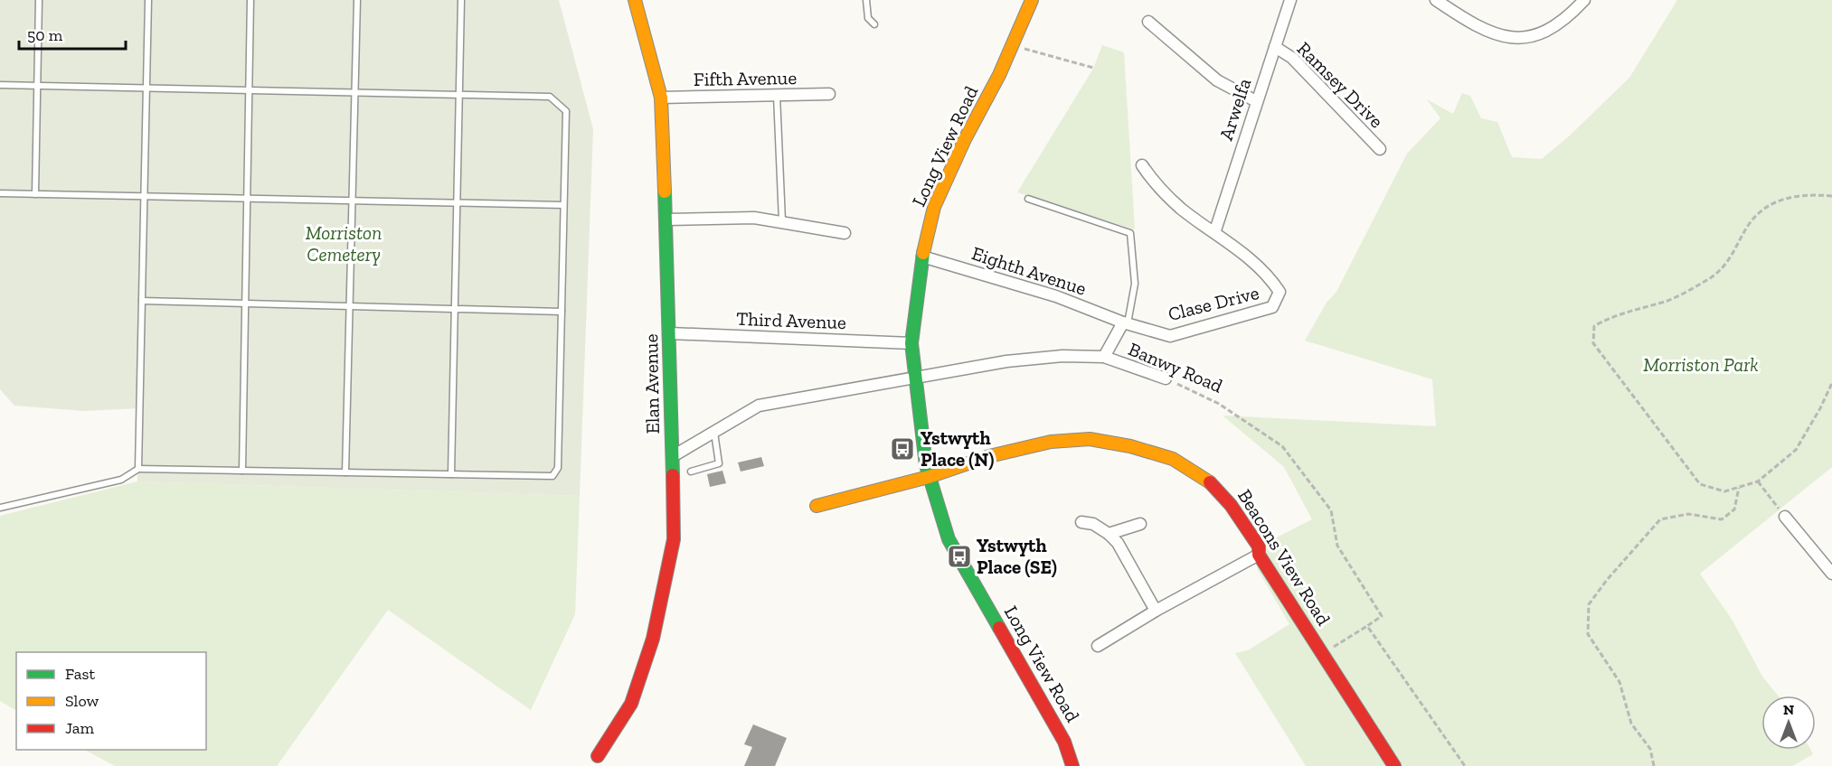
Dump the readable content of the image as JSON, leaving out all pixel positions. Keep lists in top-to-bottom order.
{
  "streets": {
    "street": [
      "Fifth Avenue",
      "Ramsey Drive",
      "Arwelfa",
      "Long View Road",
      "Eighth Avenue",
      "Clase Drive",
      "Third Avenue",
      "Banwy Road",
      "Elan Avenue",
      "Beacons View Road"
    ]
  },
  "crossings": [
    ["Fifth Avenue", "Elan Avenue"],
    ["Ramsey Drive", "Arwelfa"],
    ["Arwelfa", "Clase Drive"],
    ["Long View Road", "Eighth Avenue"],
    ["Long View Road", "Third Avenue"],
    ["Long View Road", "Banwy Road"],
    ["Long View Road", "Beacons View Road"],
    ["Eighth Avenue", "Clase Drive"],
    ["Third Avenue", "Elan Avenue"],
    ["Banwy Road", "Elan Avenue"]
  ],
  "parks": ["Morriston Cemetery", "Morriston Park"],
  "places": {
    "bus stop": ["Ystwyth Place (N)", "Ystwyth Place (SE)"]
  },
  "legend": ["Fast", "Slow", "Jam"],
  "scale_bar": "50 m",
  "north": "top"
}
